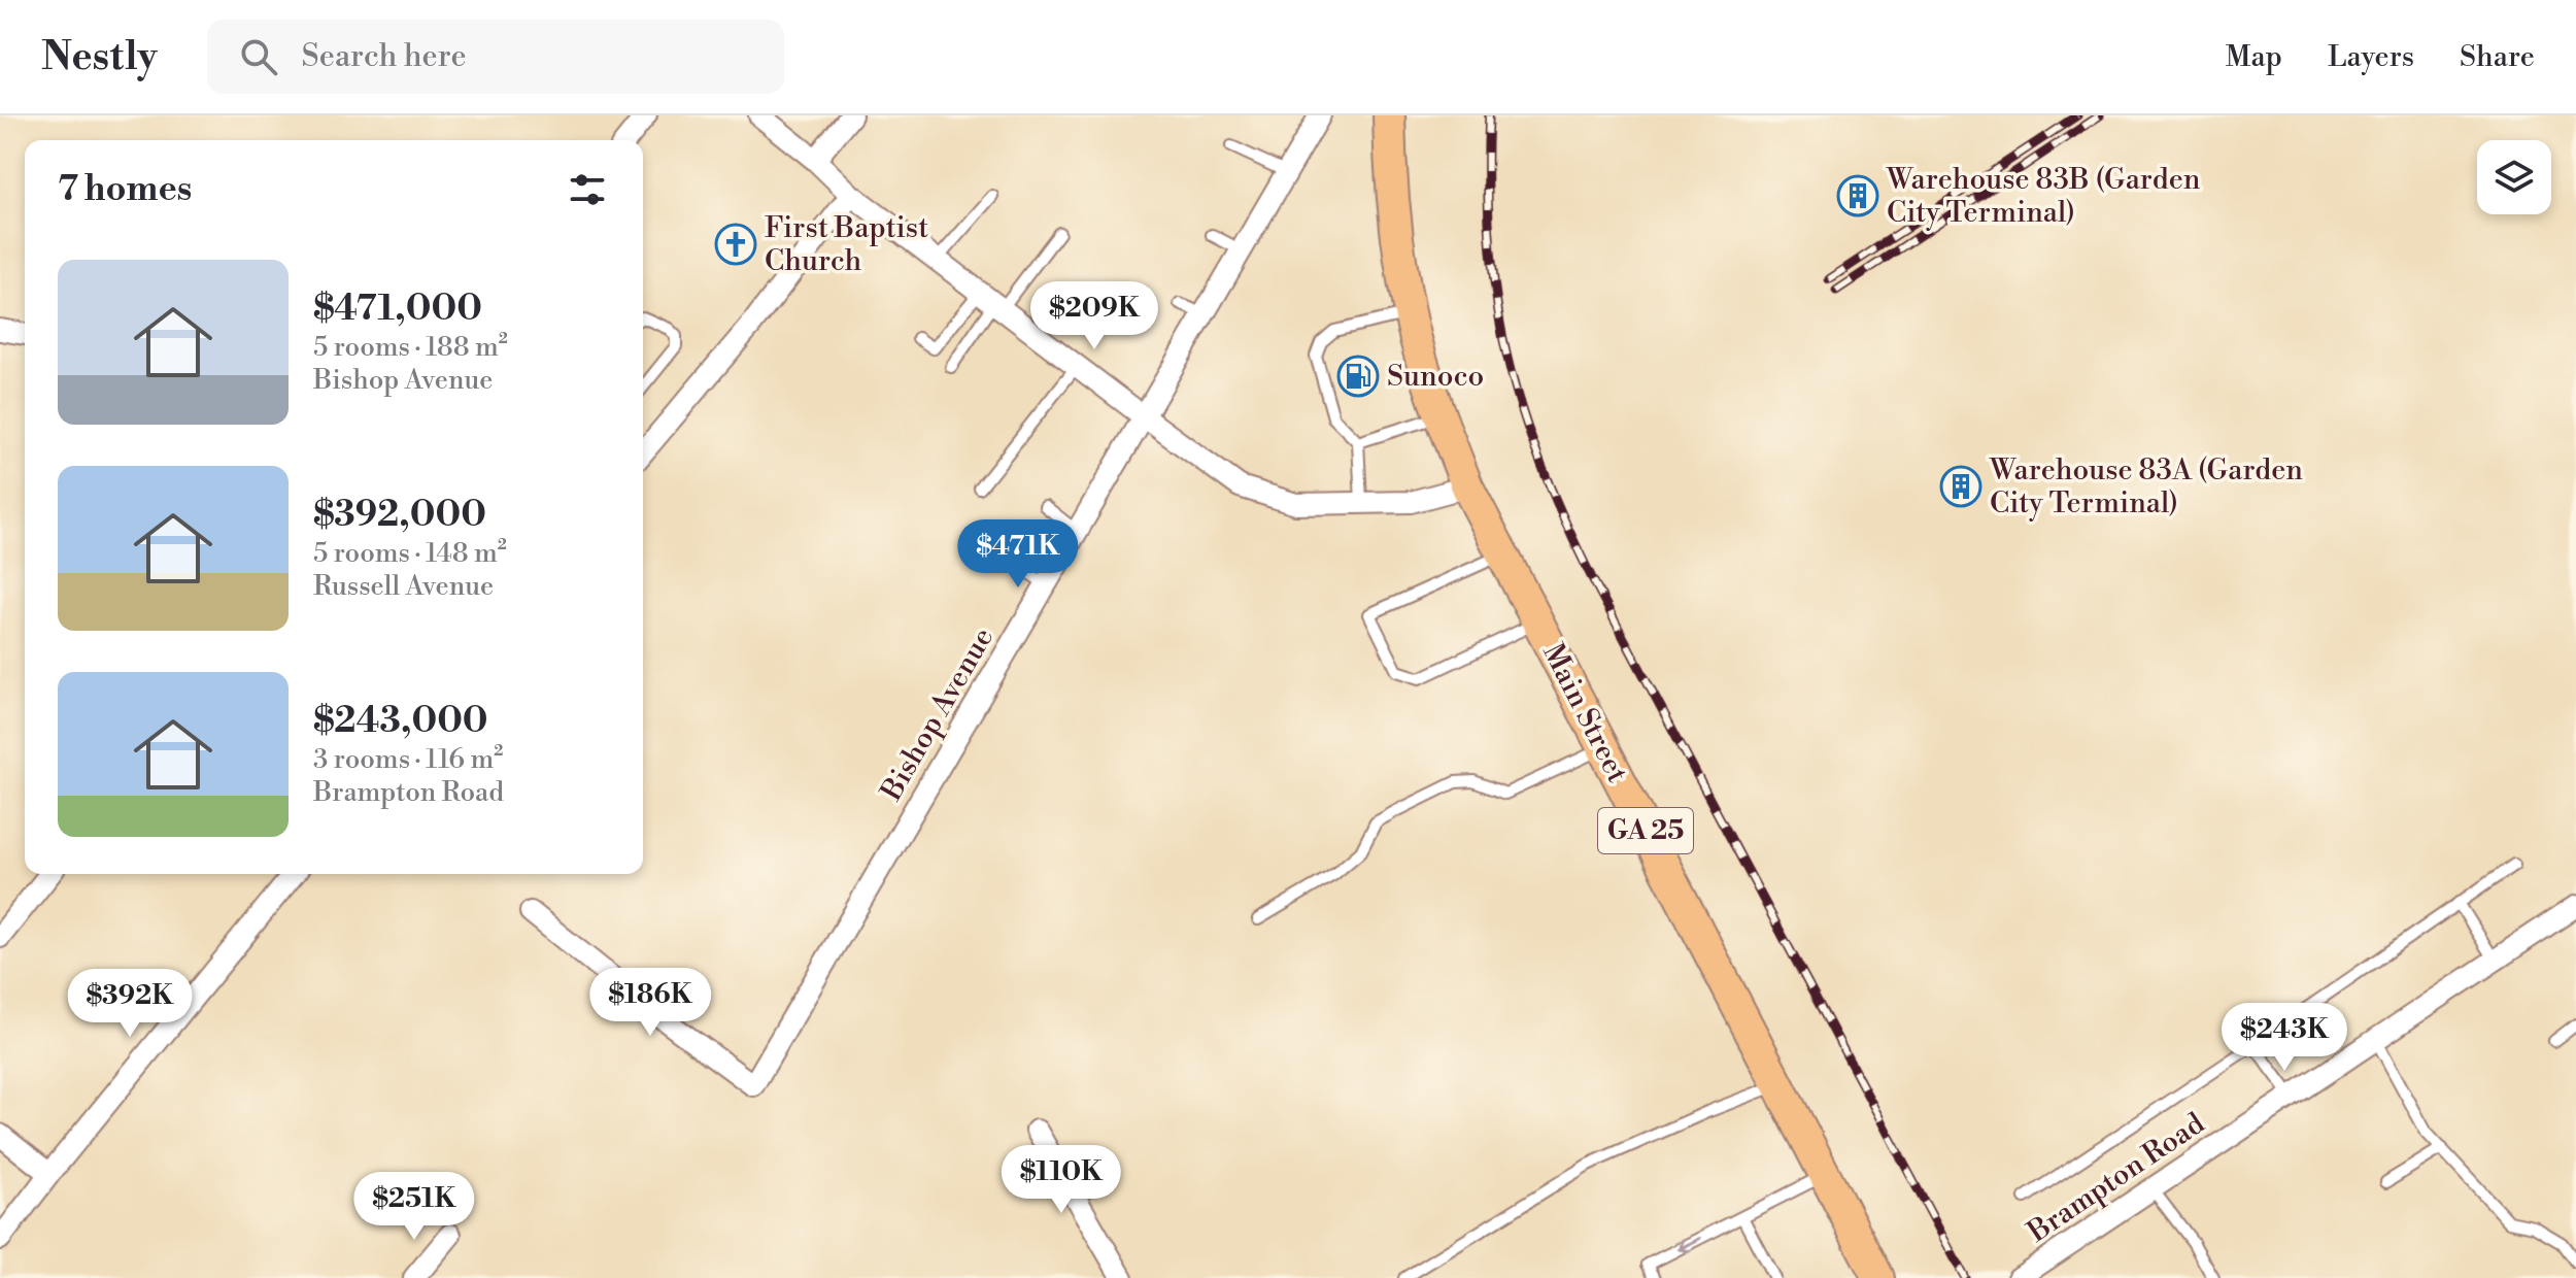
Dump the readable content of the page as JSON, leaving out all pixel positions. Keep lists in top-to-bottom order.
{
  "streets": {
    "main road": ["Main Street", "GA 25"],
    "street": ["Bishop Avenue", "Brampton Road"]
  },
  "places": {
    "building": ["Warehouse 83B (Garden City Terminal)", "Warehouse 83A (Garden City Terminal)"],
    "church": ["First Baptist Church"],
    "fuel station": ["Sunoco"]
  },
  "page": {
    "header": "Nestly",
    "search": "Search here",
    "nav": ["Map", "Layers", "Share"],
    "heading": "7 homes",
    "list": [
      {
        "name": "$471,000",
        "note": "5 rooms · 188 m² · Bishop Avenue"
      },
      {
        "name": "$392,000",
        "note": "5 rooms · 148 m² · Russell Avenue"
      },
      {
        "name": "$243,000",
        "note": "3 rooms · 116 m² · Brampton Road"
      }
    ],
    "price": [
      "$209K",
      "$471K",
      "$186K",
      "$392K",
      "$243K",
      "$110K",
      "$251K"
    ]
  }
}
